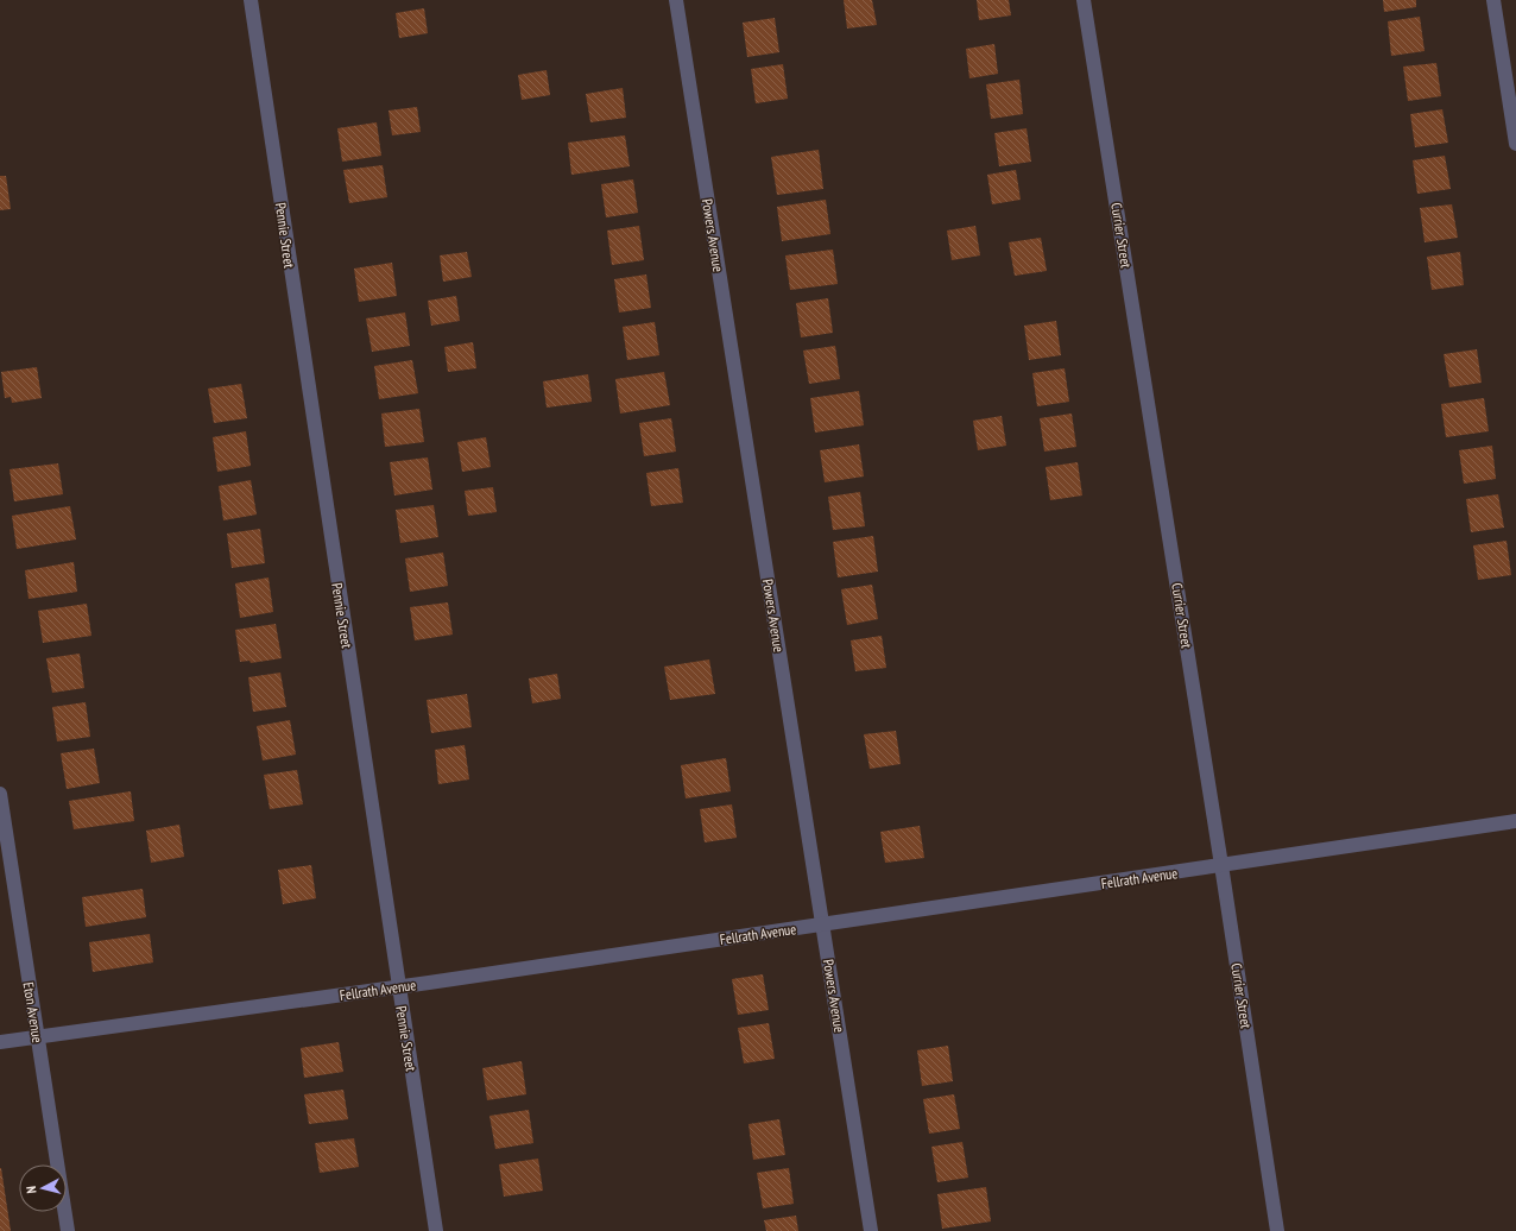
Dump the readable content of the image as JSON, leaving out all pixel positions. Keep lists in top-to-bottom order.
{
  "streets": {
    "street": [
      "Pennie Street",
      "Powers Avenue",
      "Currier Street",
      "Fellrath Avenue",
      "Eton Avenue"
    ]
  },
  "crossings": [
    ["Pennie Street", "Fellrath Avenue"],
    ["Powers Avenue", "Fellrath Avenue"],
    ["Currier Street", "Fellrath Avenue"],
    ["Fellrath Avenue", "Eton Avenue"]
  ],
  "north": "left"
}
